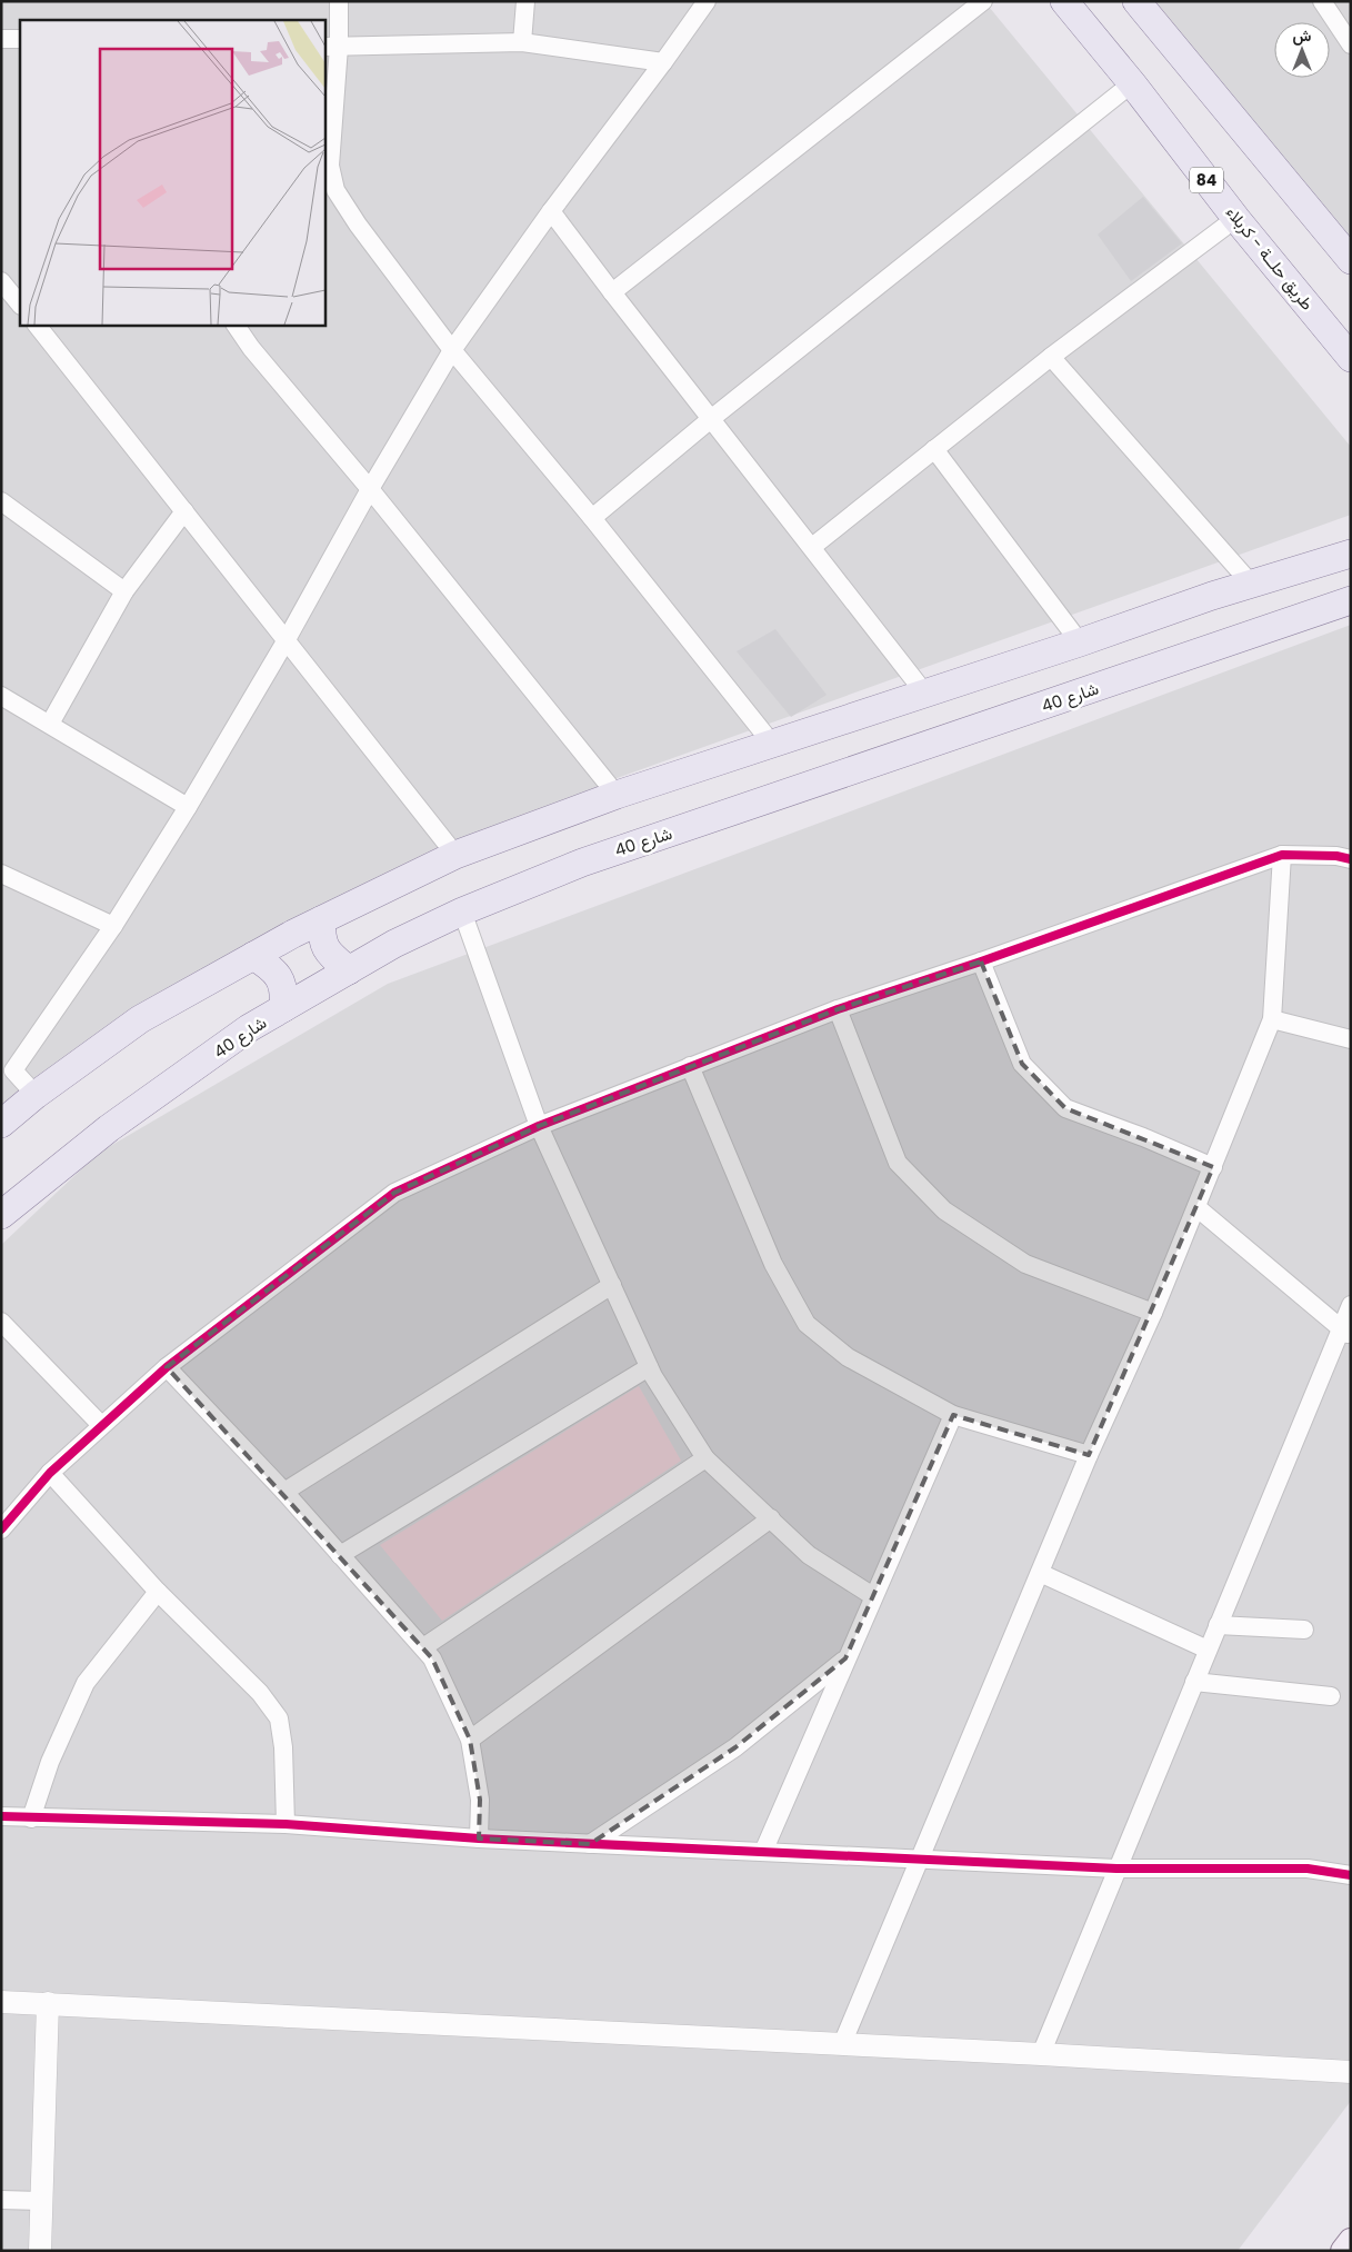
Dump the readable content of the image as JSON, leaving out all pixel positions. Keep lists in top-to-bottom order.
{
  "streets": {
    "main road": ["84", "طريق حلــة - كربلاء", "شارع 40"]
  },
  "north": "top"
}
